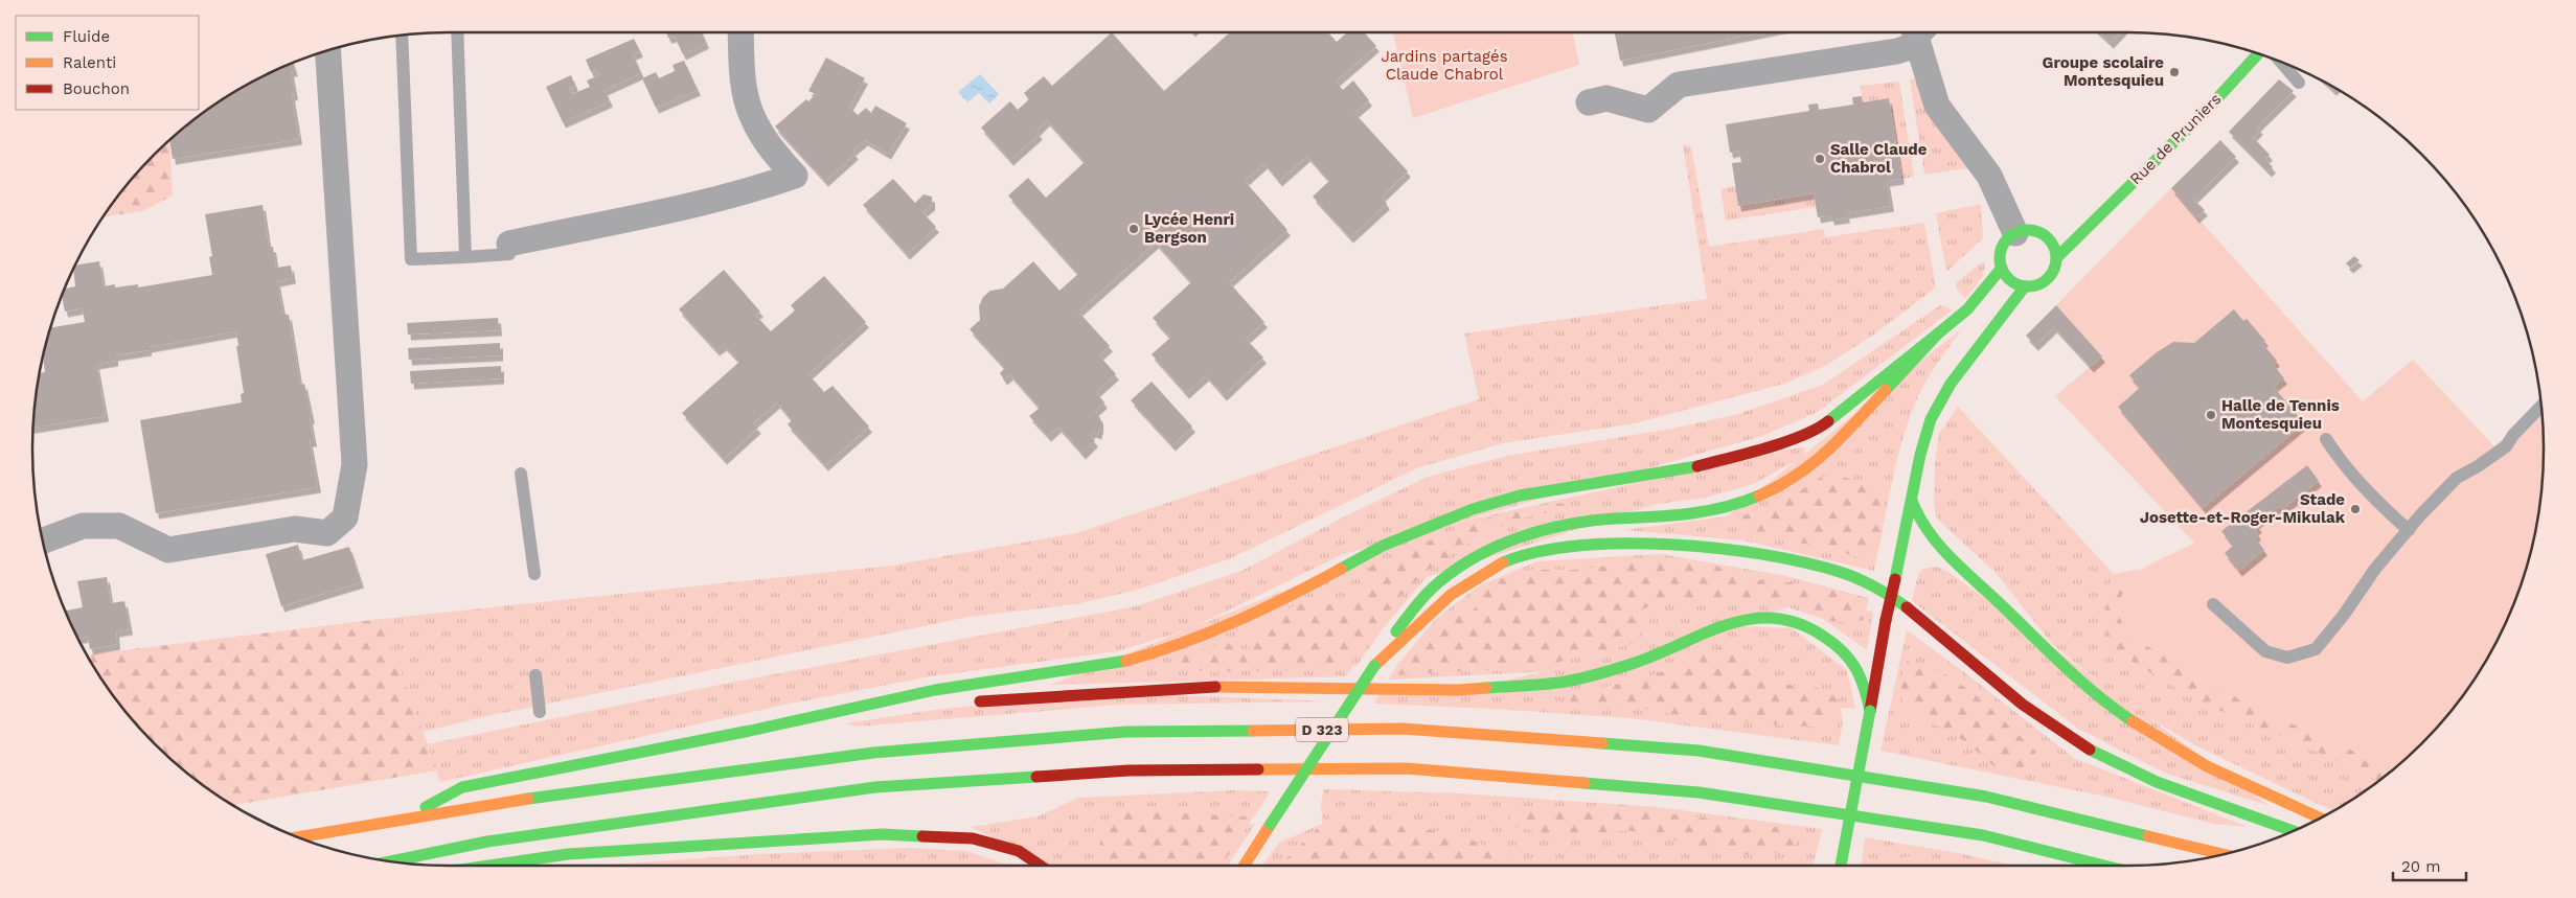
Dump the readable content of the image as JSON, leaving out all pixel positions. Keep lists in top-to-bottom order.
{
  "streets": {
    "main road": ["Rue de Pruniers", "D 323"]
  },
  "parks": ["Jardins partagés Claude Chabrol"],
  "places": [
    "Groupe scolaire Montesquieu",
    "Salle Claude Chabrol",
    "Lycée Henri Bergson",
    "Halle de Tennis Montesquieu",
    "Stade Josette-et-Roger-Mikulak"
  ],
  "legend": ["Fluide", "Ralenti", "Bouchon"],
  "scale_bar": "20 m"
}
